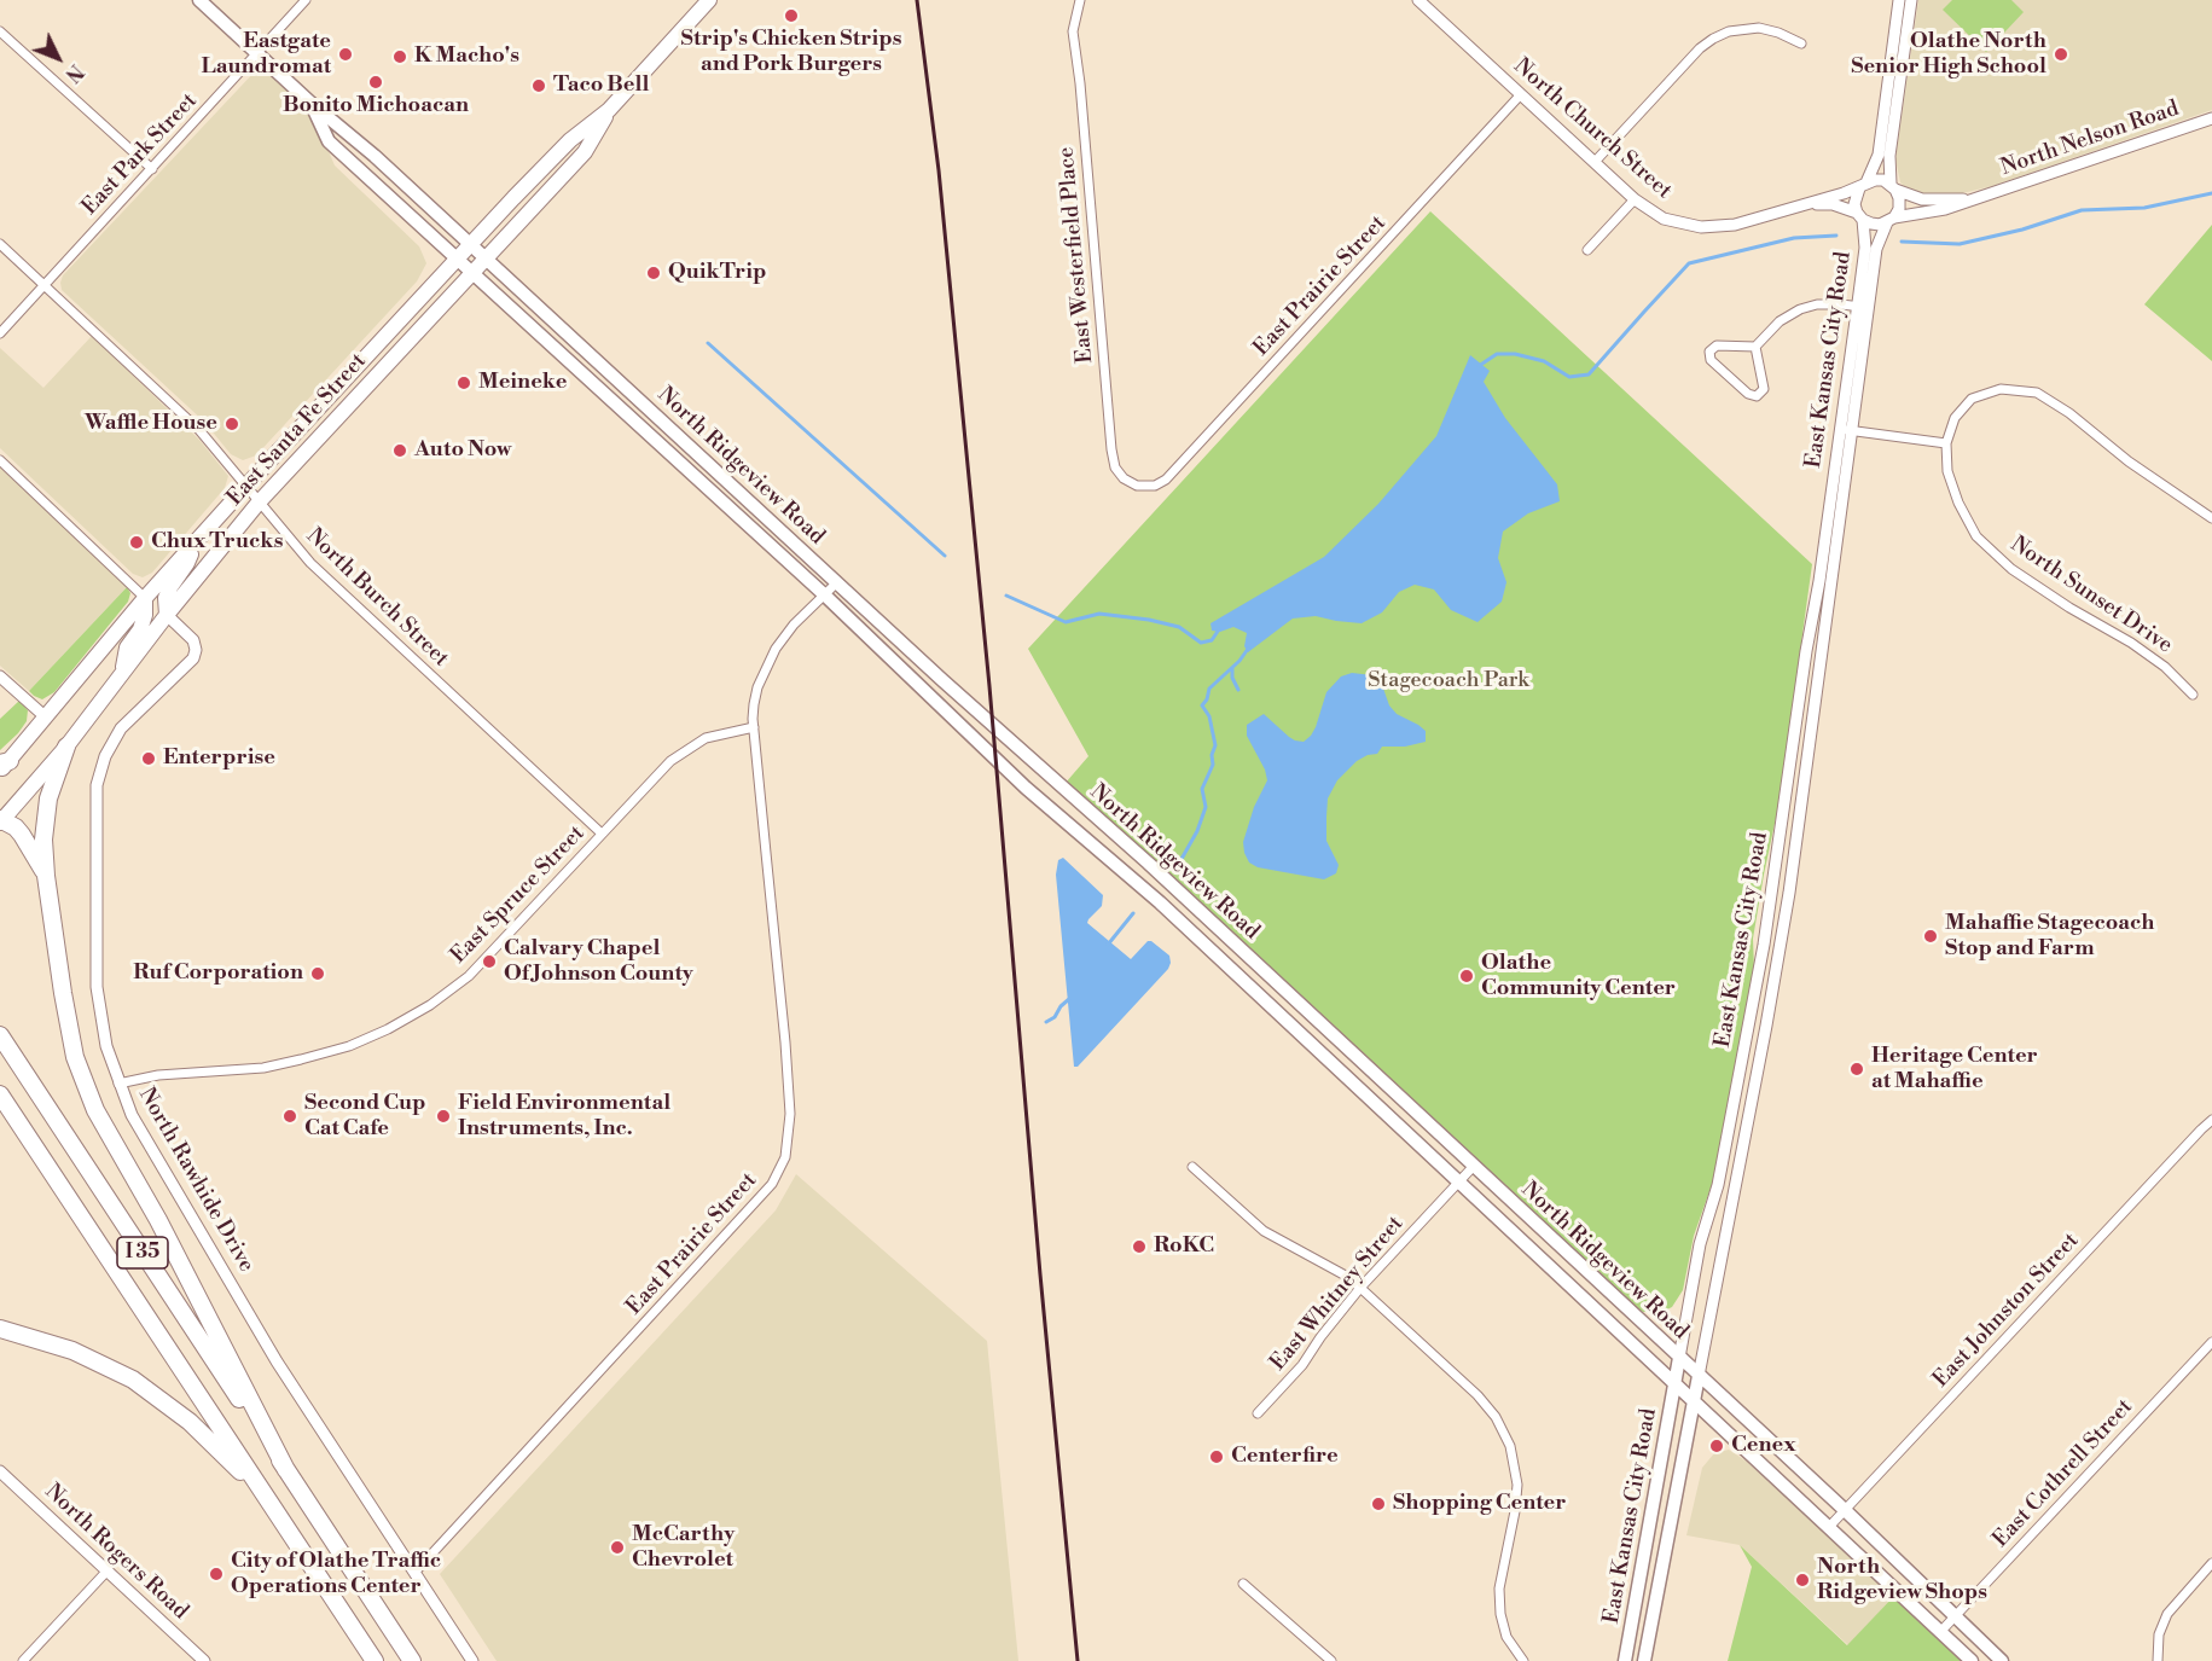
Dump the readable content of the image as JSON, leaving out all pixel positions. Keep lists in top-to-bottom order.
{
  "streets": {
    "highway": ["I 35"],
    "main road": ["East Kansas City Road", "East Santa Fe Street", "North Ridgeview Road"],
    "street": [
      "North Church Street",
      "North Nelson Road",
      "East Park Street",
      "East Westerfield Place",
      "East Prairie Street",
      "North Sunset Drive",
      "North Burch Street",
      "East Spruce Street",
      "North Rawhide Drive",
      "East Whitney Street",
      "East Johnston Street",
      "East Cothrell Street",
      "North Rogers Road"
    ]
  },
  "crossings": [
    ["North Church Street", "North Nelson Road"],
    ["North Church Street", "East Prairie Street"],
    ["North Church Street", "East Kansas City Road"],
    ["North Nelson Road", "East Kansas City Road"],
    ["East Park Street", "North Ridgeview Road"],
    ["East Park Street", "North Burch Street"],
    ["East Westerfield Place", "East Prairie Street"],
    ["East Prairie Street", "East Spruce Street"],
    ["East Prairie Street", "North Rawhide Drive"],
    ["East Kansas City Road", "North Ridgeview Road"],
    ["East Santa Fe Street", "North Ridgeview Road"],
    ["East Santa Fe Street", "North Burch Street"],
    ["East Santa Fe Street", "North Rawhide Drive"],
    ["North Ridgeview Road", "East Whitney Street"],
    ["North Ridgeview Road", "East Johnston Street"],
    ["North Ridgeview Road", "East Cothrell Street"],
    ["North Burch Street", "East Spruce Street"],
    ["East Spruce Street", "North Rawhide Drive"]
  ],
  "parks": ["Stagecoach Park"],
  "places": [
    "Strip's Chicken Strips and Pork Burgers",
    "Eastgate Laundromat",
    "Olathe North Senior High School",
    "K Macho's",
    "Bonito Michoacan",
    "Taco Bell",
    "QuikTrip",
    "Meineke",
    "Waffle House",
    "Auto Now",
    "Chux Trucks",
    "Enterprise",
    "Mahaffie Stagecoach Stop and Farm",
    "Calvary Chapel Of Johnson County",
    "Ruf Corporation",
    "Olathe Community Center",
    "Heritage Center at Mahaffie",
    "Second Cup Cat Cafe",
    "Field Environmental Instruments, Inc.",
    "RoKC",
    "Cenex",
    "Centerfire",
    "Shopping Center",
    "McCarthy Chevrolet",
    "City of Olathe Traffic Operations Center",
    "North Ridgeview Shops"
  ],
  "north": "bottom right"
}
